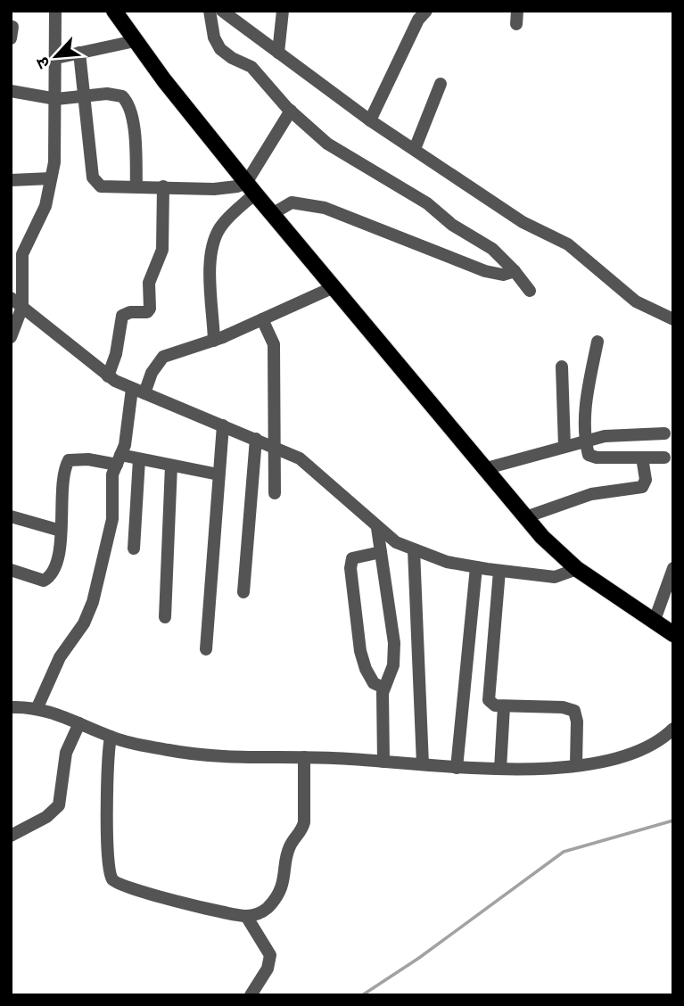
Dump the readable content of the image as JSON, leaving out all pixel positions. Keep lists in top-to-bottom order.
{
  "north": "bottom left"
}
